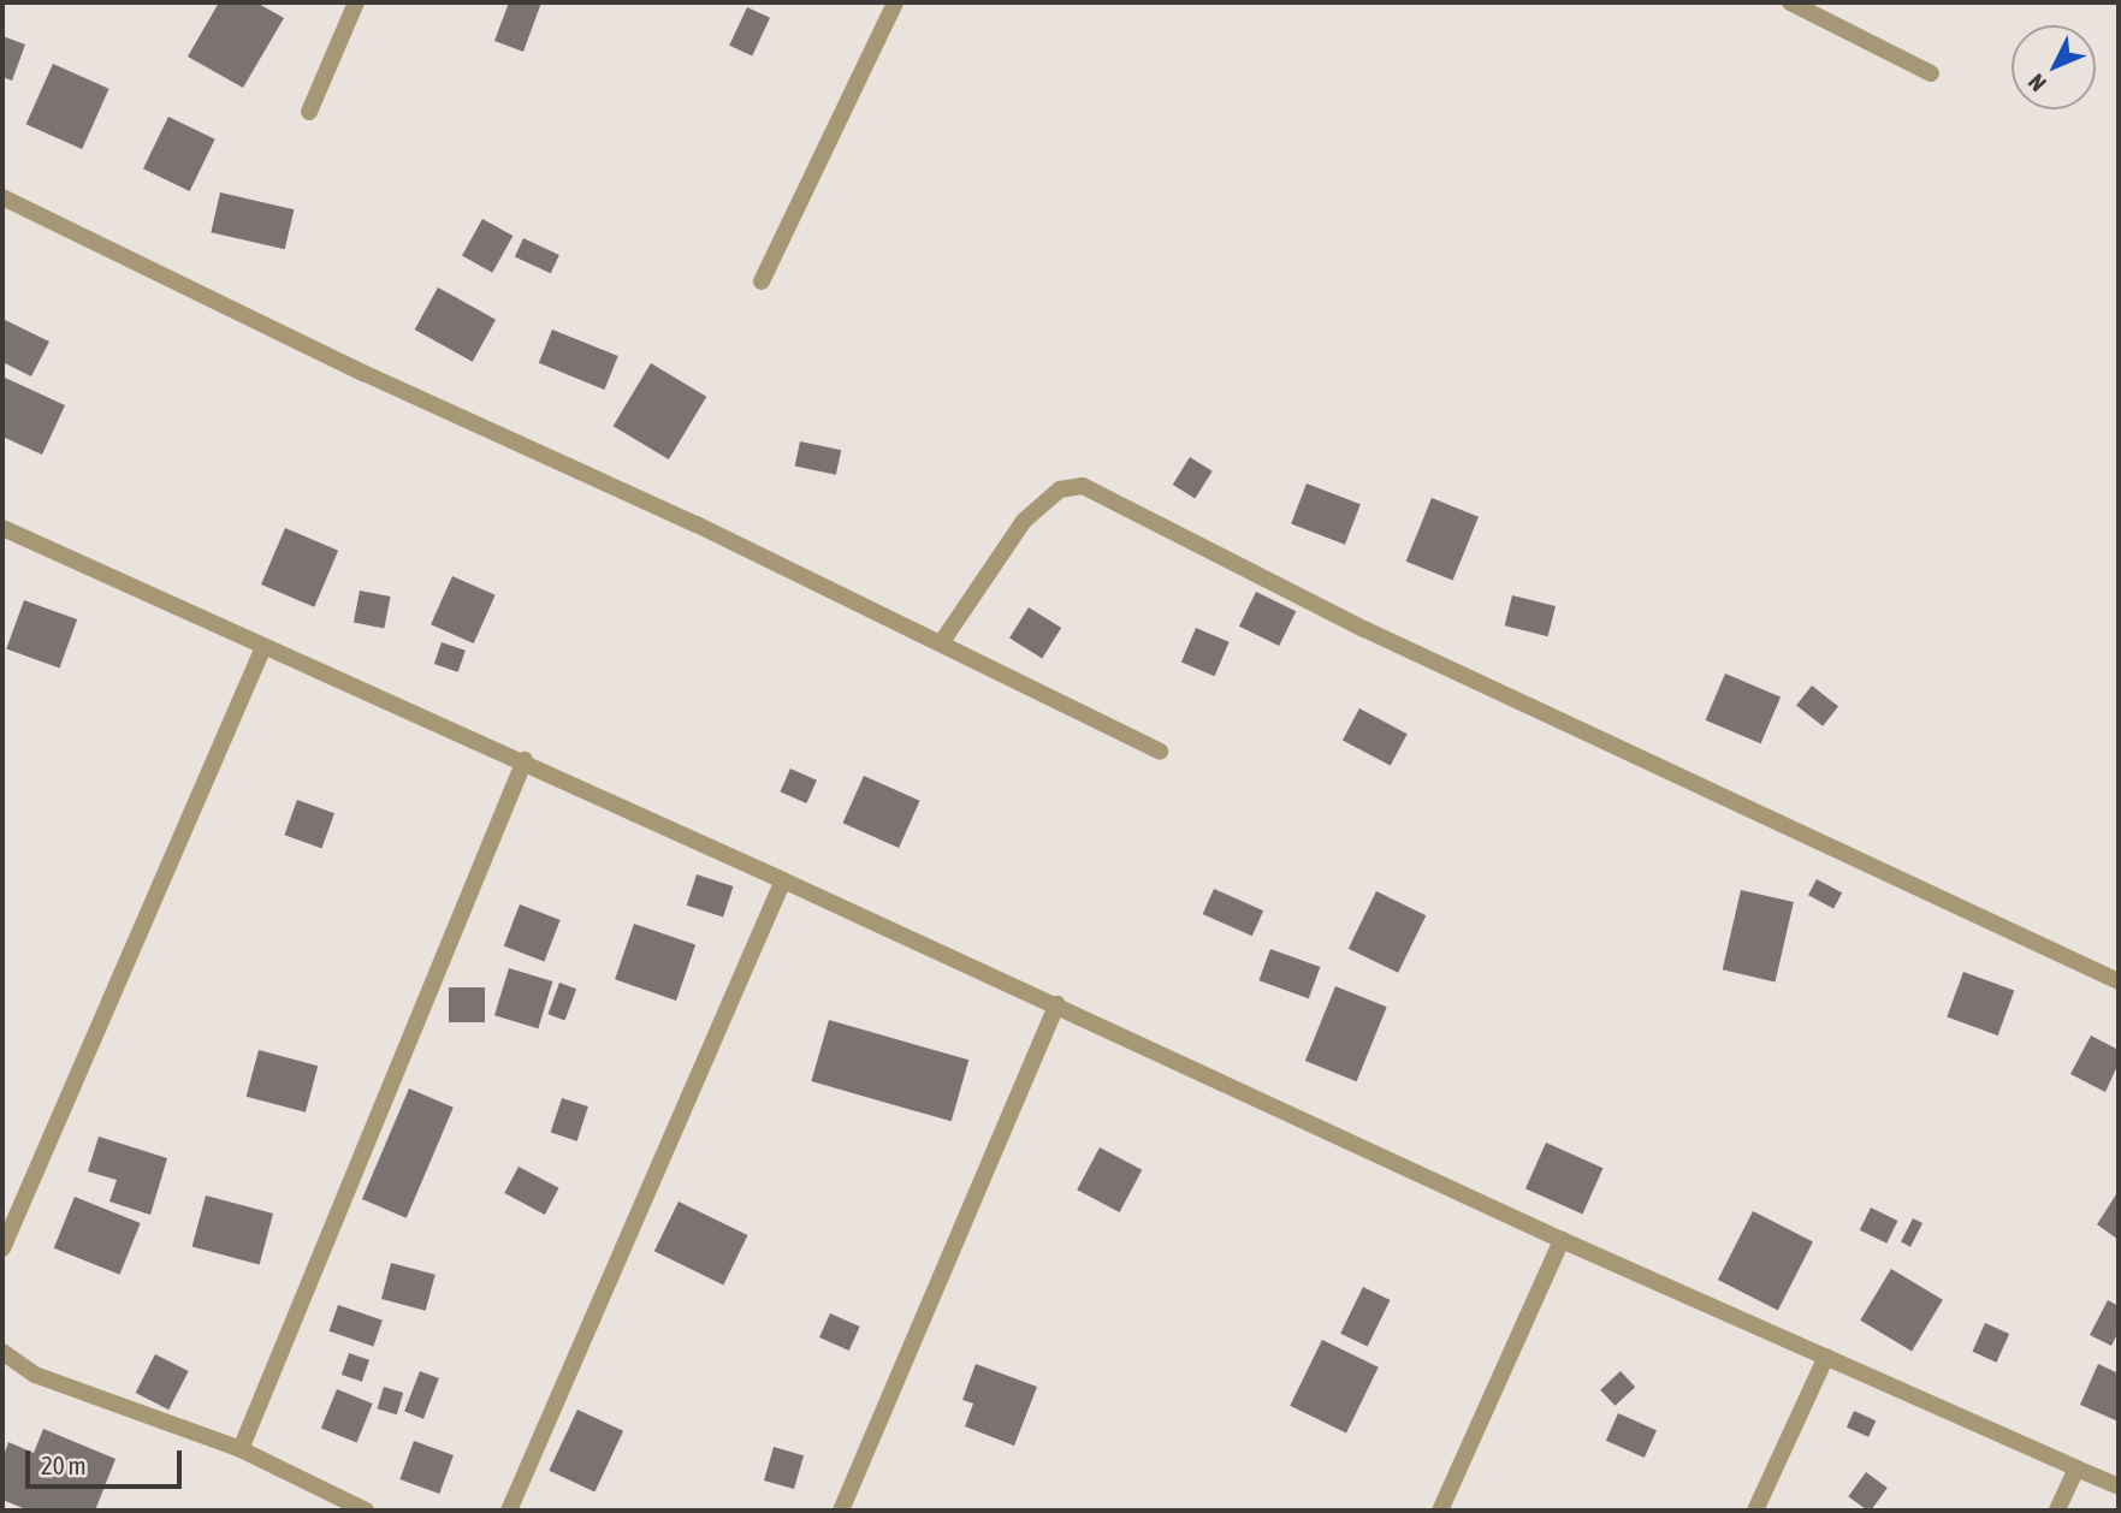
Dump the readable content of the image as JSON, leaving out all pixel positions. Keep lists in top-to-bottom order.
{
  "scale_bar": "20 m",
  "north": "bottom left"
}
